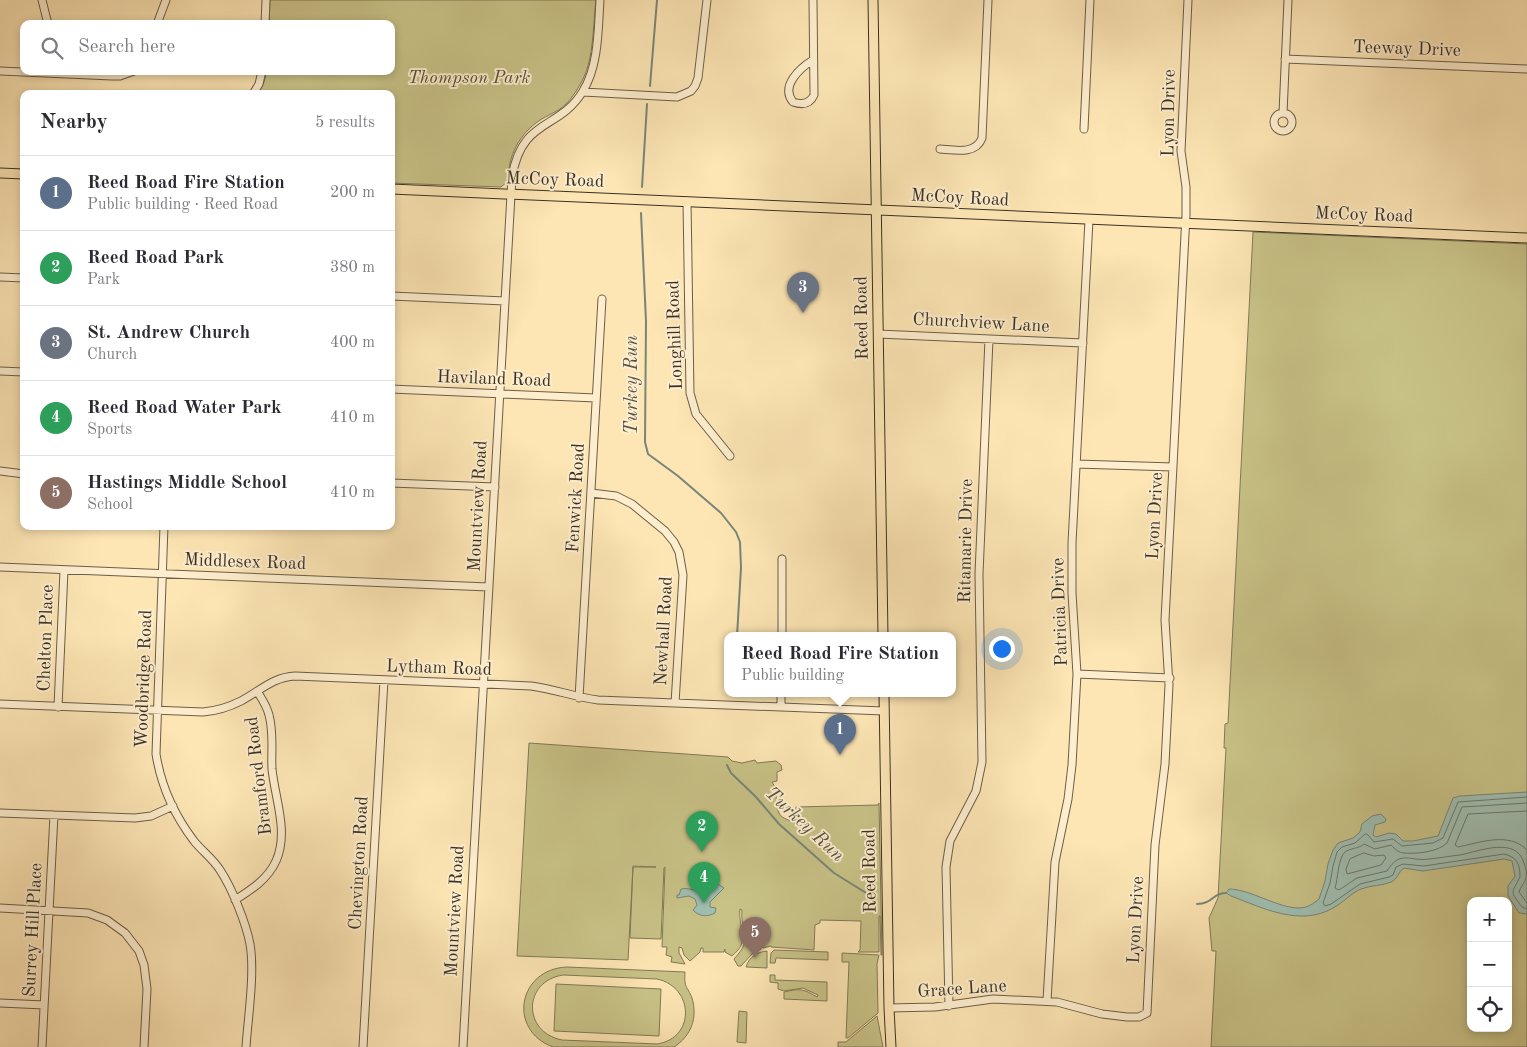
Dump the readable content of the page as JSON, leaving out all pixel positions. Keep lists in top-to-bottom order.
{
  "streets": {
    "main road": ["McCoy Road", "Reed Road"],
    "street": [
      "Teeway Drive",
      "Lyon Drive",
      "Churchview Lane",
      "Longhill Road",
      "Haviland Road",
      "Fenwick Road",
      "Mountview Road",
      "Ritamarie Drive",
      "Middlesex Road",
      "Patricia Drive",
      "Newhall Road",
      "Chelton Place",
      "Lytham Road",
      "Woodbridge Road",
      "Bramford Road",
      "Chevington Road",
      "Surrey Hill Place",
      "Grace Lane"
    ]
  },
  "crossings": [
    ["Lyon Drive", "McCoy Road"],
    ["Lyon Drive", "Grace Lane"],
    ["McCoy Road", "Reed Road"],
    ["McCoy Road", "Longhill Road"],
    ["McCoy Road", "Mountview Road"],
    ["McCoy Road", "Patricia Drive"],
    ["Reed Road", "Churchview Lane"],
    ["Reed Road", "Lytham Road"],
    ["Reed Road", "Grace Lane"],
    ["Churchview Lane", "Ritamarie Drive"],
    ["Churchview Lane", "Patricia Drive"],
    ["Haviland Road", "Fenwick Road"],
    ["Haviland Road", "Mountview Road"],
    ["Fenwick Road", "Newhall Road"],
    ["Fenwick Road", "Lytham Road"],
    ["Mountview Road", "Middlesex Road"],
    ["Mountview Road", "Lytham Road"],
    ["Ritamarie Drive", "Grace Lane"],
    ["Middlesex Road", "Chelton Place"],
    ["Middlesex Road", "Woodbridge Road"],
    ["Patricia Drive", "Grace Lane"],
    ["Newhall Road", "Lytham Road"],
    ["Chelton Place", "Lytham Road"],
    ["Lytham Road", "Woodbridge Road"],
    ["Lytham Road", "Bramford Road"],
    ["Lytham Road", "Chevington Road"],
    ["Woodbridge Road", "Bramford Road"]
  ],
  "water": ["Turkey Run"],
  "parks": ["Thompson Park"],
  "page": {
    "search": "Search here",
    "heading": ["Nearby", "5 results"],
    "list": [
      {
        "mark": "1",
        "name": "Reed Road Fire Station",
        "note": "Public building · Reed Road",
        "value": "200 m"
      },
      {
        "mark": "2",
        "name": "Reed Road Park",
        "note": "Park",
        "value": "380 m"
      },
      {
        "mark": "3",
        "name": "St. Andrew Church",
        "note": "Church",
        "value": "400 m"
      },
      {
        "mark": "4",
        "name": "Reed Road Water Park",
        "note": "Sports",
        "value": "410 m"
      },
      {
        "mark": "5",
        "name": "Hastings Middle School",
        "note": "School",
        "value": "410 m"
      }
    ],
    "pins": [
      "3",
      "1",
      "2",
      "4",
      "5"
    ],
    "popup": ["Reed Road Fire Station", "Public building"],
    "map_buttons": ["+", "−"]
  }
}
